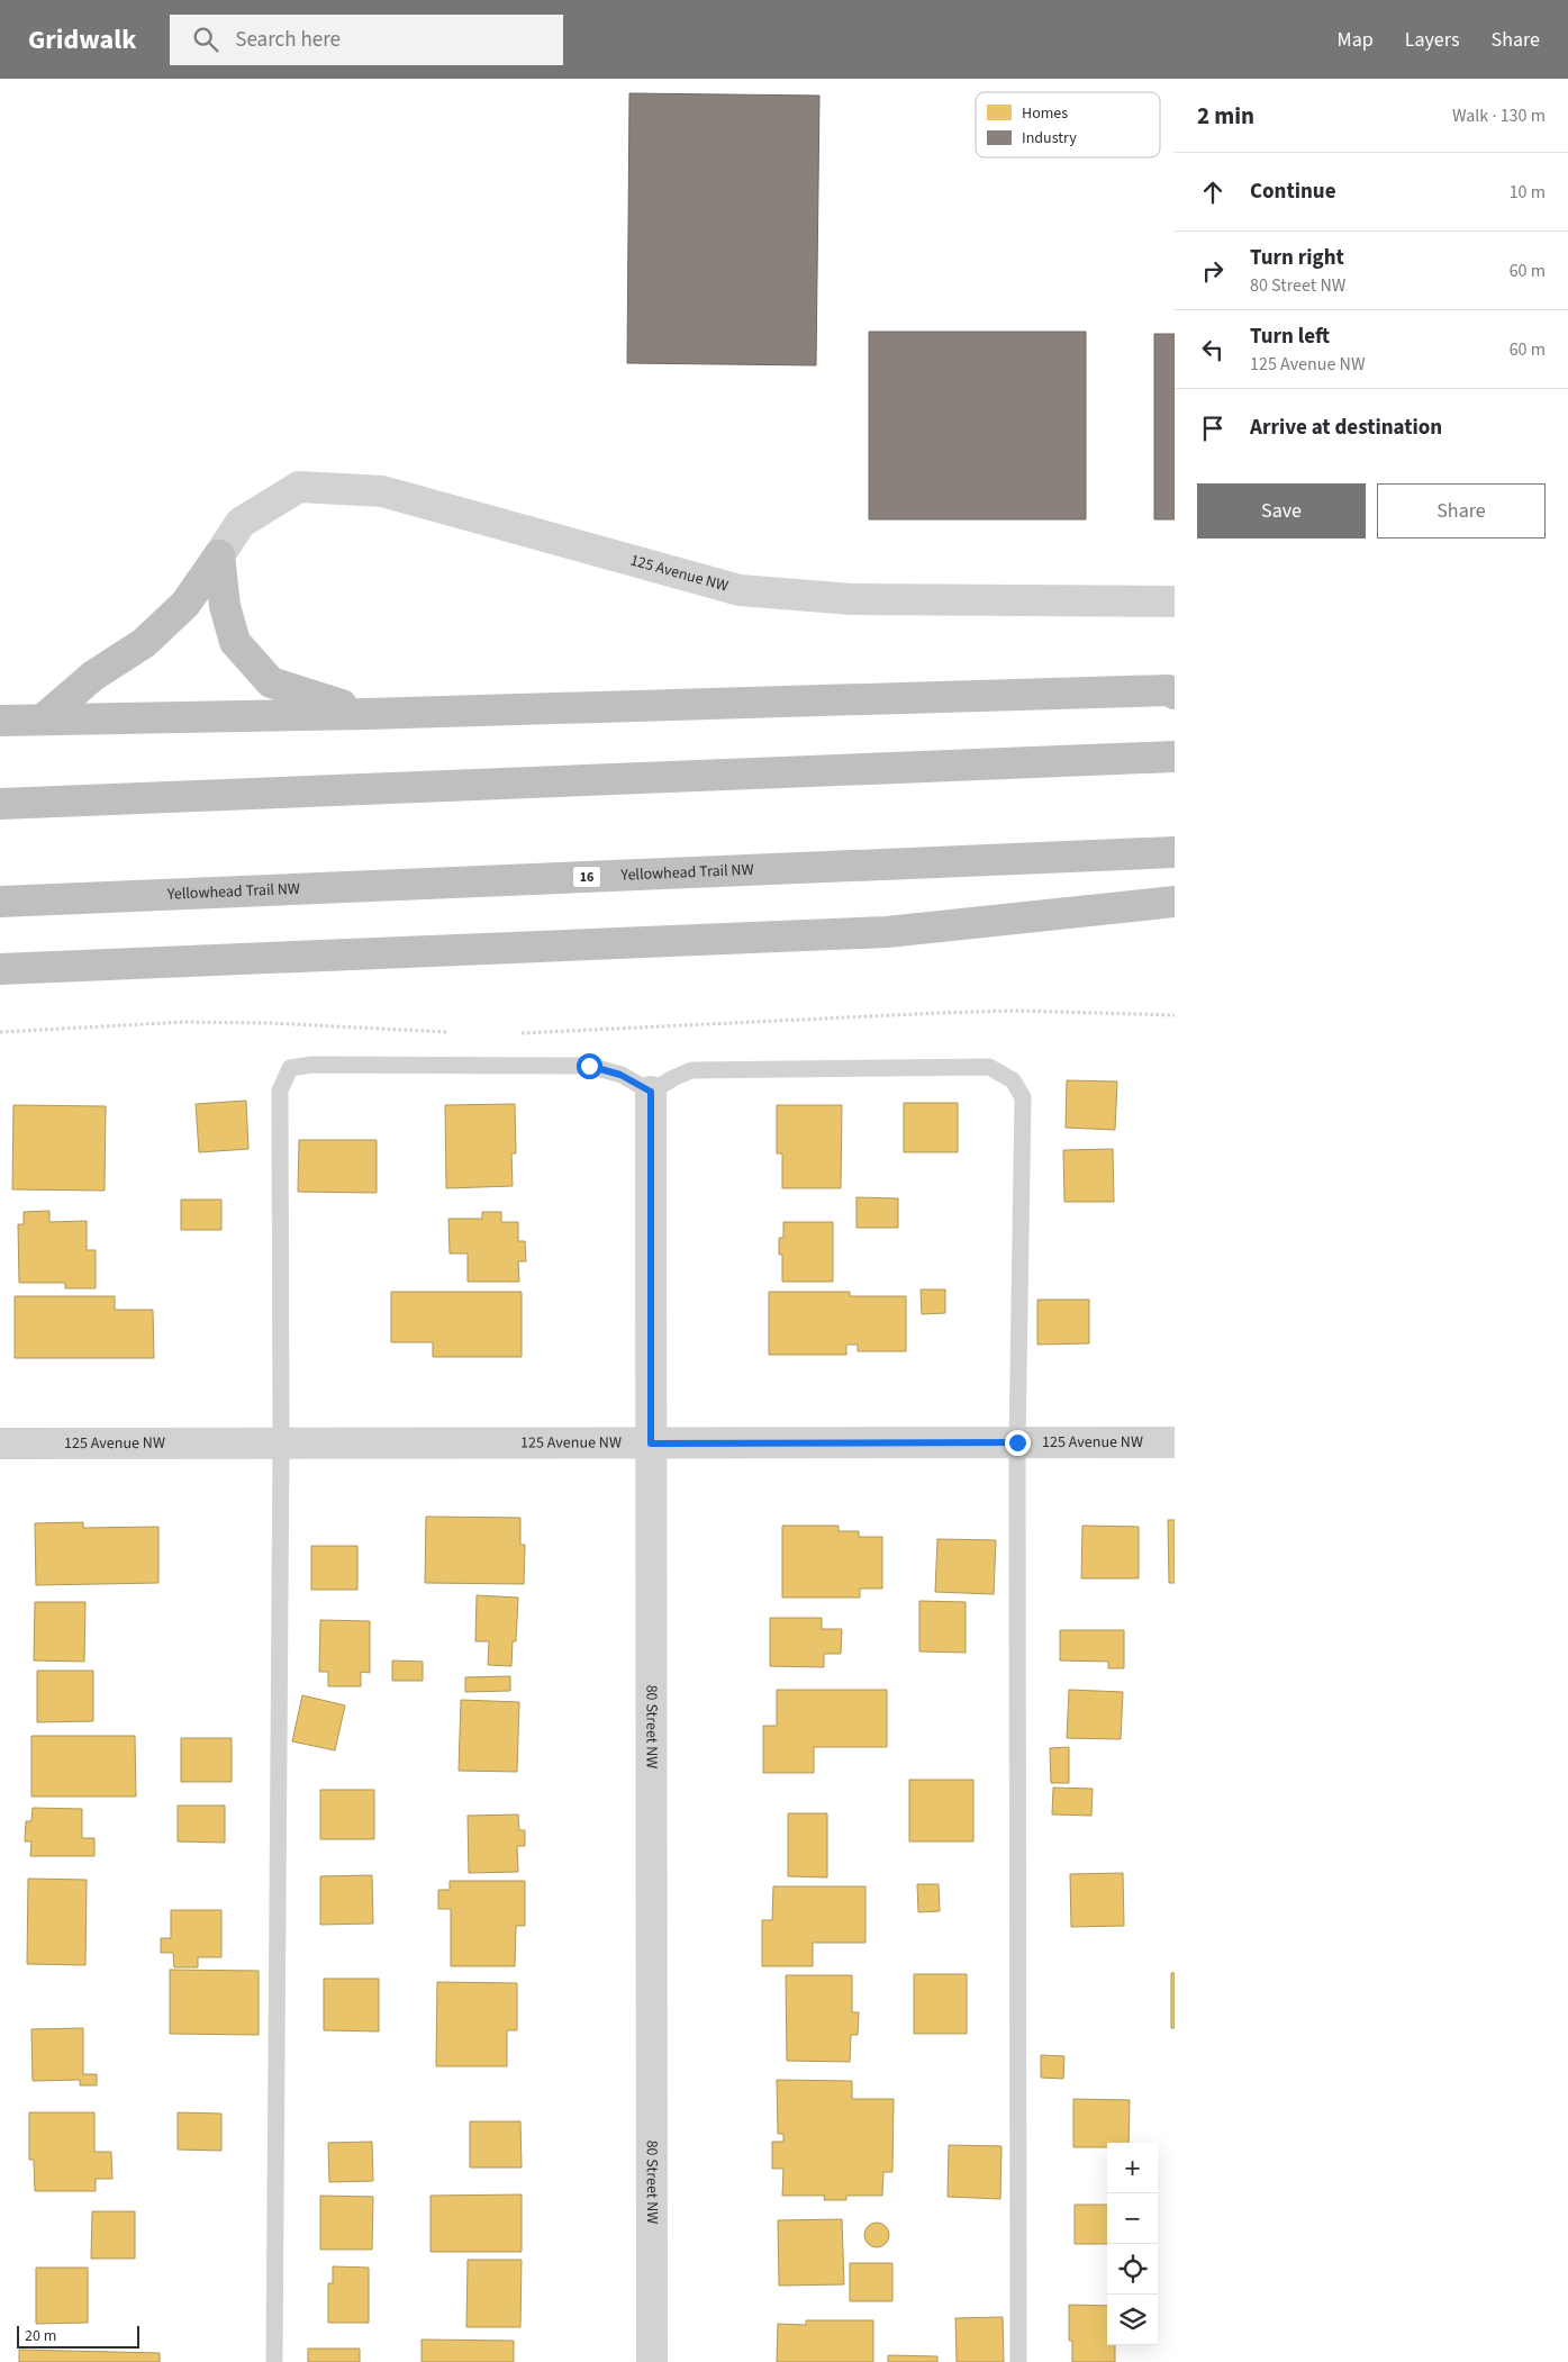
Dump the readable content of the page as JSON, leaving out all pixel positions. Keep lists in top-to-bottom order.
{
  "streets": {
    "highway": ["Yellowhead Trail NW", "16"],
    "street": ["125 Avenue NW", "80 Street NW"]
  },
  "crossings": [
    ["125 Avenue NW", "80 Street NW"]
  ],
  "legend": ["Homes", "Industry"],
  "scale_bar": "20 m",
  "page": {
    "header": "Gridwalk",
    "search": "Search here",
    "nav": ["Map", "Layers", "Share"],
    "heading": ["2 min", "Walk · 130 m"],
    "list": [
      ["Continue", "10 m"],
      ["Turn right", "80 Street NW", "60 m"],
      ["Turn left", "125 Avenue NW", "60 m"],
      "Arrive at destination"
    ],
    "buttons": ["Save", "Share"],
    "map_buttons": ["+", "−"],
    "scale": "20 m"
  }
}
